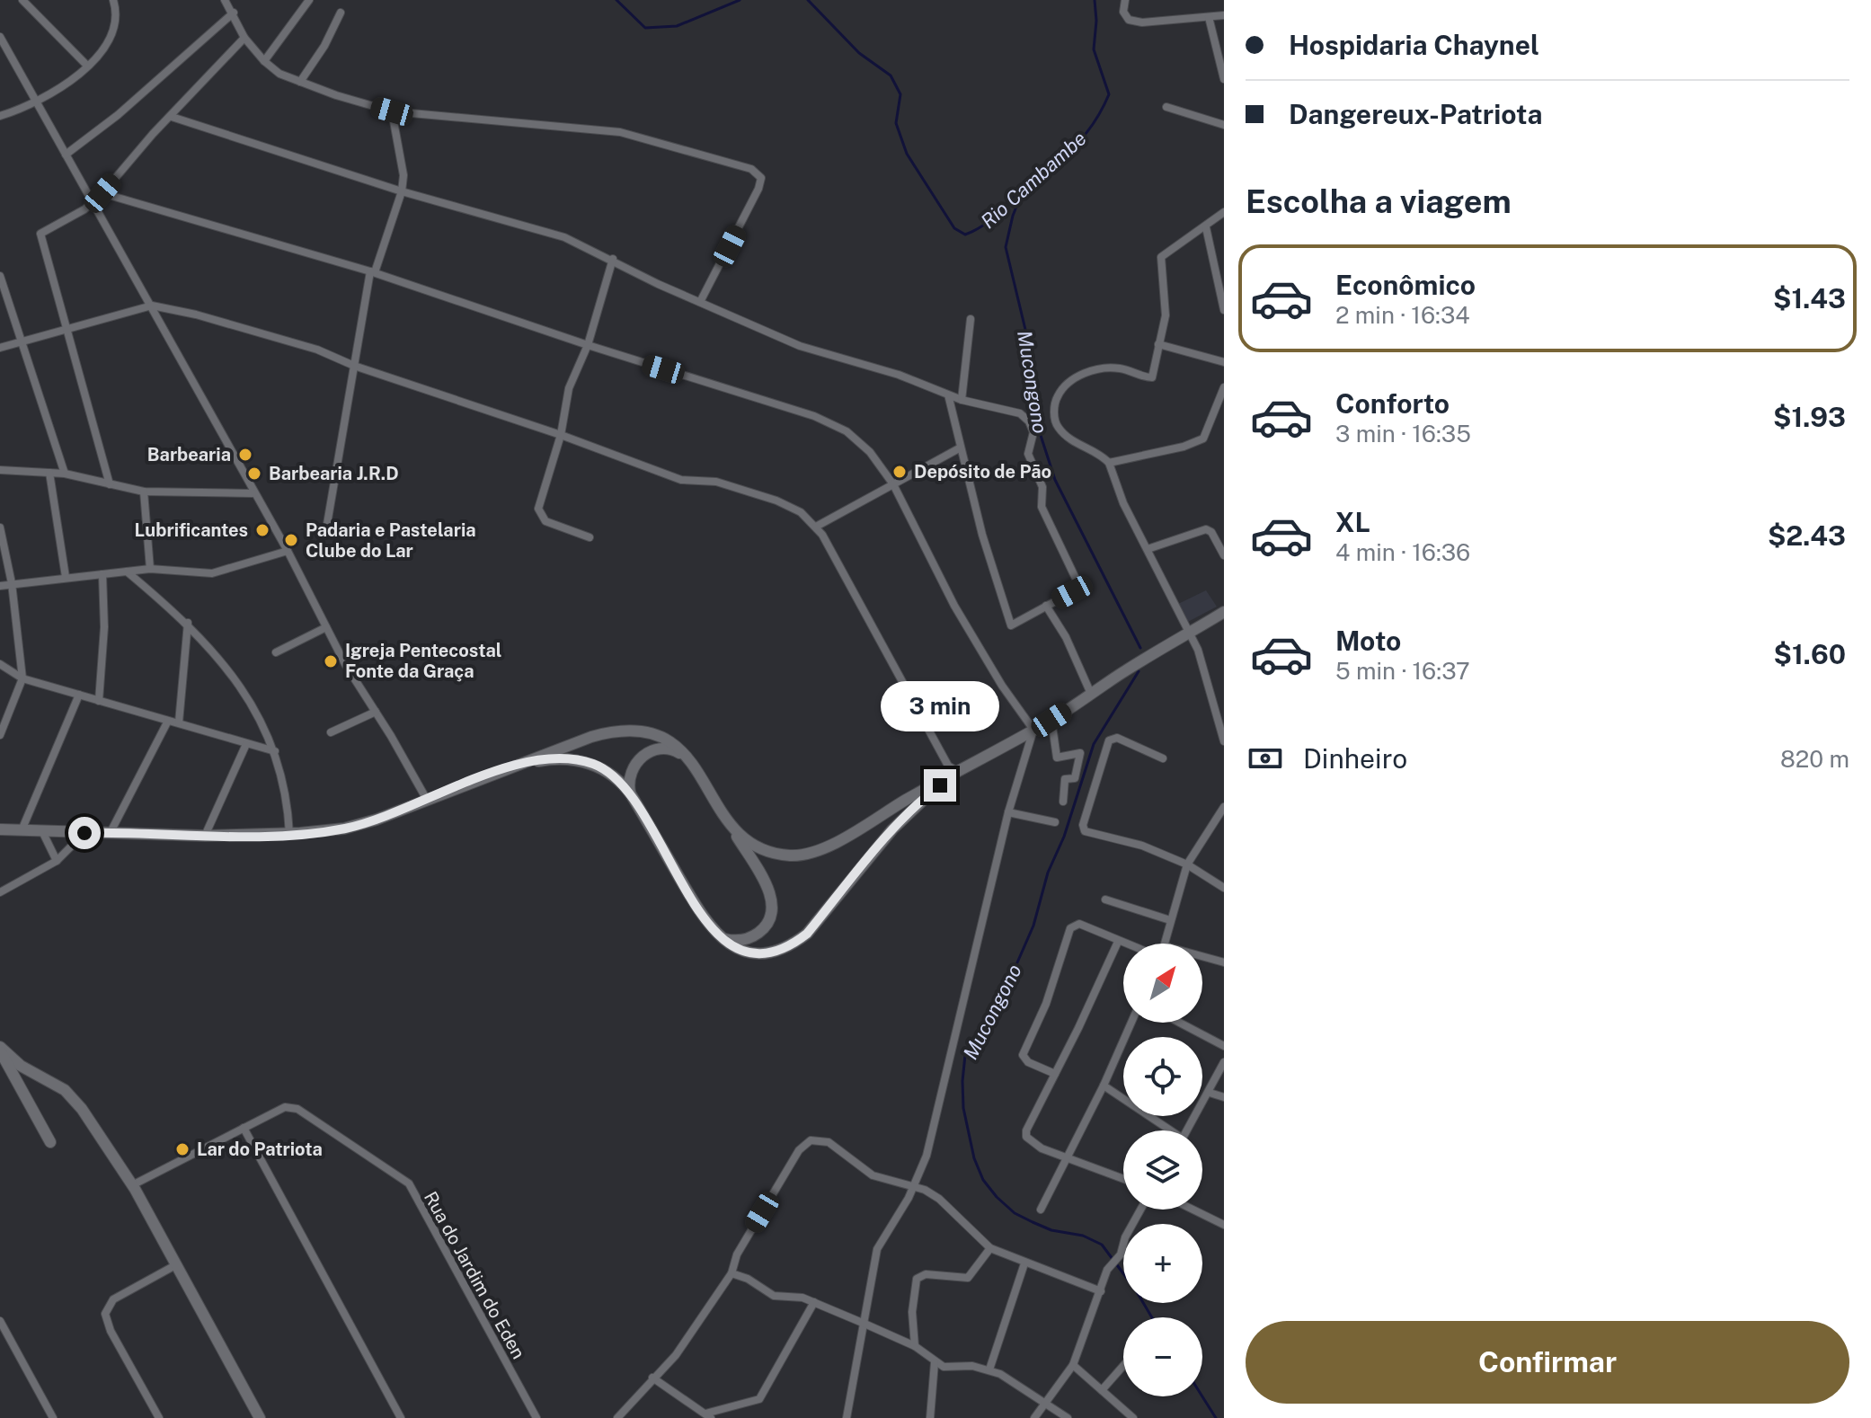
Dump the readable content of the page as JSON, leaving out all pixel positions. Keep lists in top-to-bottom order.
{
  "streets": {
    "street": ["Rua do Jardim do Eden"]
  },
  "water": ["Rio Cambambe", "Mucongono"],
  "places": [
    "Barbearia",
    "Depósito de Pão",
    "Barbearia J.R.D",
    "Lubrificantes",
    "Padaria e Pastelaria Clube do Lar",
    "Igreja Pentecostal Fonte da Graça",
    "Lar do Patriota"
  ],
  "north": "top right",
  "page": {
    "banner": ["Hospidaria Chaynel", "Dangereux-Patriota"],
    "heading": "Escolha a viagem",
    "list": [
      {
        "name": "Econômico",
        "note": "2 min · 16:34",
        "value": "$1.43"
      },
      {
        "name": "Conforto",
        "note": "3 min · 16:35",
        "value": "$1.93"
      },
      {
        "name": "XL",
        "note": "4 min · 16:36",
        "value": "$2.43"
      },
      {
        "name": "Moto",
        "note": "5 min · 16:37",
        "value": "$1.60"
      }
    ],
    "bubble": "3 min",
    "pay": ["Dinheiro", "820 m"],
    "map_buttons": ["+", "−"],
    "buttons": "Confirmar"
  }
}
